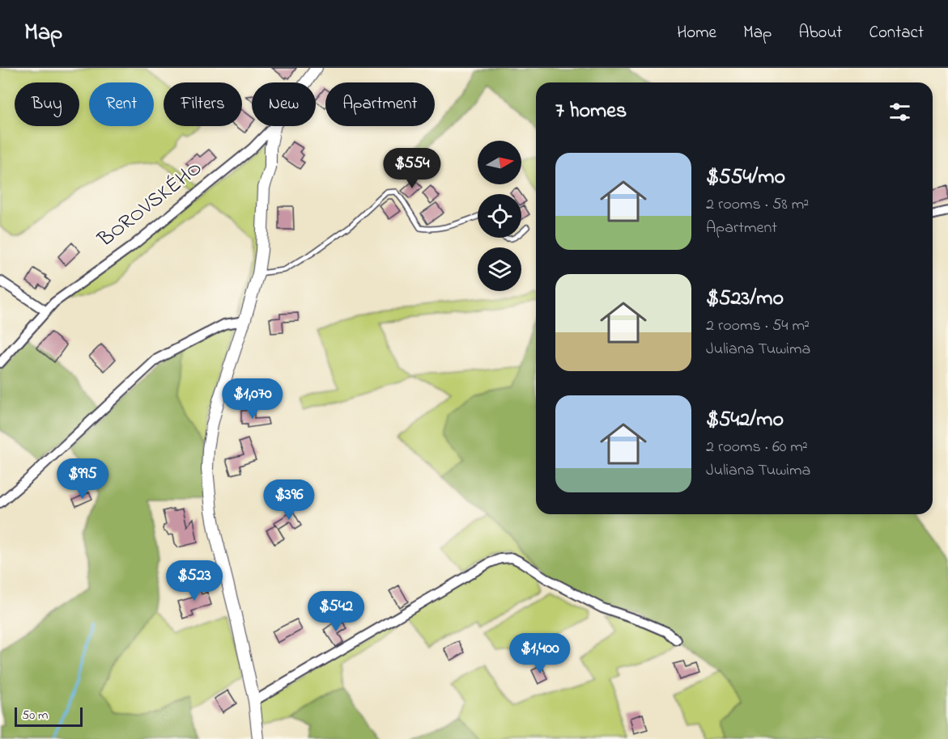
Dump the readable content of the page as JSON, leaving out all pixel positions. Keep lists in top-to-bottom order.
{
  "streets": {
    "street": ["BOROVSKÉHO"]
  },
  "scale_bar": "50 m",
  "north": "right",
  "page": {
    "header": "Map",
    "nav": [
      "Home",
      "Map",
      "About",
      "Contact"
    ],
    "chip": [
      "Buy",
      "Rent",
      "Filters",
      "New",
      "Apartment"
    ],
    "heading": "7 homes",
    "list": [
      {
        "name": "$554/mo",
        "note": "2 rooms · 58 m² · Apartment"
      },
      {
        "name": "$523/mo",
        "note": "2 rooms · 54 m² · Juliana Tuwima"
      },
      {
        "name": "$542/mo",
        "note": "2 rooms · 60 m² · Juliana Tuwima"
      }
    ],
    "price": [
      "$554",
      "$1,070",
      "$995",
      "$396",
      "$523",
      "$542",
      "$1,400"
    ],
    "scale": "50 m"
  }
}
